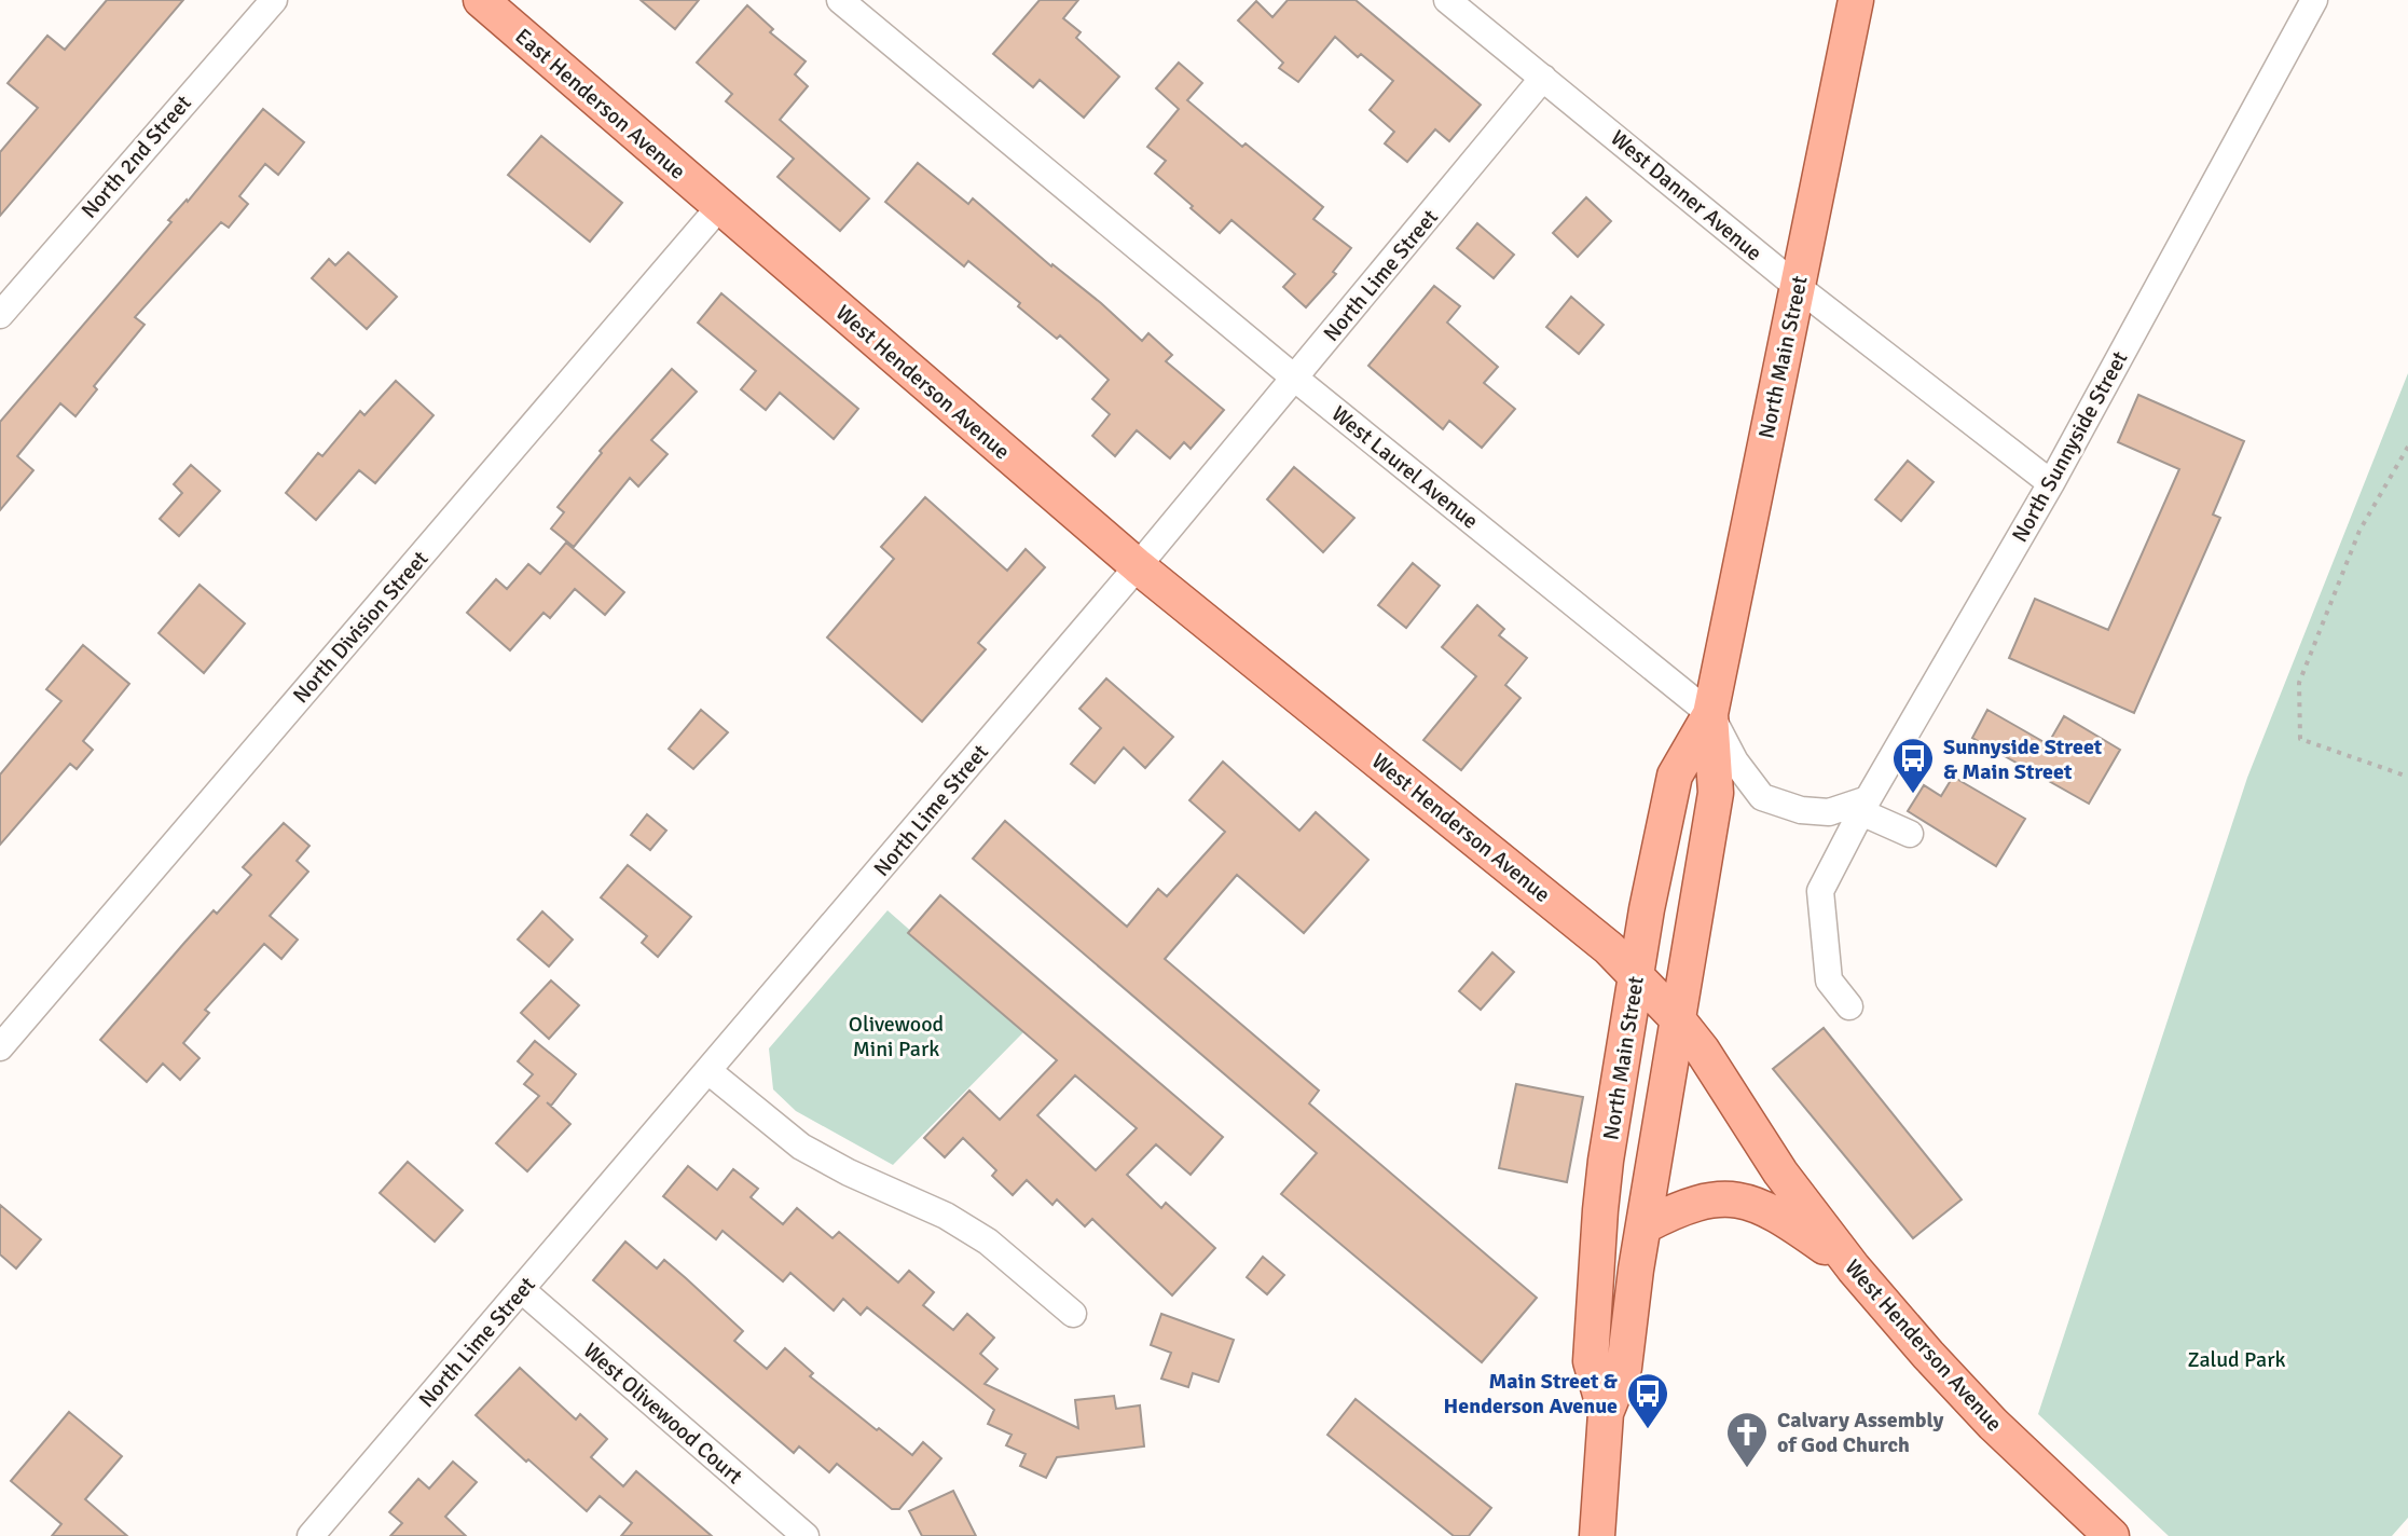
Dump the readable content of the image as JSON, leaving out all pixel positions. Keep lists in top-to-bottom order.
{
  "streets": {
    "main road": ["East Henderson Avenue", "North Main Street", "West Henderson Avenue"],
    "street": [
      "North 2nd Street",
      "West Danner Avenue",
      "North Lime Street",
      "North Sunnyside Street",
      "West Laurel Avenue",
      "North Division Street",
      "West Olivewood Court"
    ]
  },
  "crossings": [
    ["East Henderson Avenue", "West Henderson Avenue"],
    ["East Henderson Avenue", "North Division Street"],
    ["West Danner Avenue", "North Lime Street"],
    ["West Danner Avenue", "North Main Street"],
    ["West Danner Avenue", "North Sunnyside Street"],
    ["North Lime Street", "West Henderson Avenue"],
    ["North Lime Street", "West Laurel Avenue"],
    ["North Lime Street", "West Olivewood Court"],
    ["North Main Street", "West Henderson Avenue"],
    ["North Main Street", "West Laurel Avenue"],
    ["West Henderson Avenue", "North Division Street"],
    ["North Sunnyside Street", "West Laurel Avenue"]
  ],
  "parks": ["Olivewood Mini Park", "Zalud Park"],
  "places": {
    "bus stop": ["Sunnyside Street & Main Street", "Main Street & Henderson Avenue"],
    "church": ["Calvary Assembly of God Church"]
  }
}
